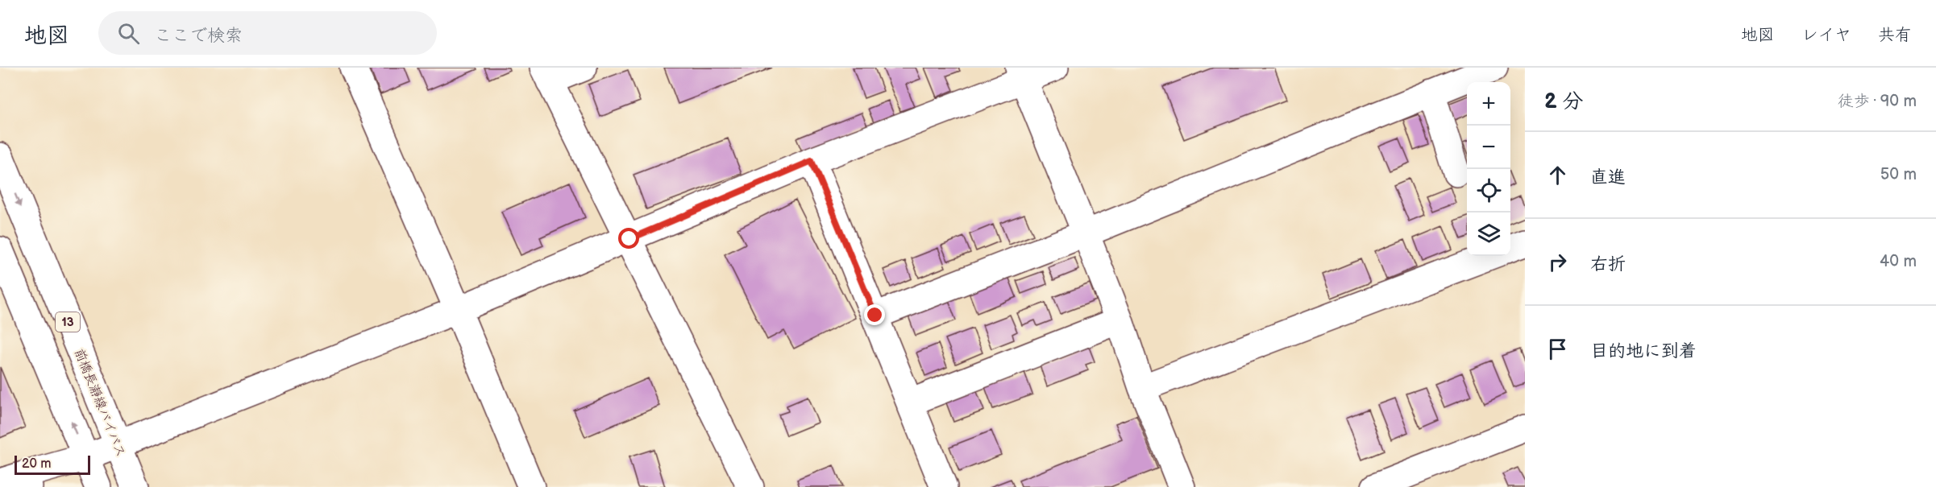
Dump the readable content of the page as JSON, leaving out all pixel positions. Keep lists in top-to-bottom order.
{
  "streets": {
    "street": ["13", "前橋長瀞線バイパス"]
  },
  "scale_bar": "20 m",
  "page": {
    "header": "地図",
    "search": "ここで検索",
    "nav": ["地図", "レイヤ", "共有"],
    "heading": ["2 分", "徒歩 · 90 m"],
    "map_buttons": ["+", "−"],
    "list": [
      ["直進", "50 m"],
      ["右折", "40 m"],
      "目的地に到着"
    ],
    "scale": "20 m"
  }
}
